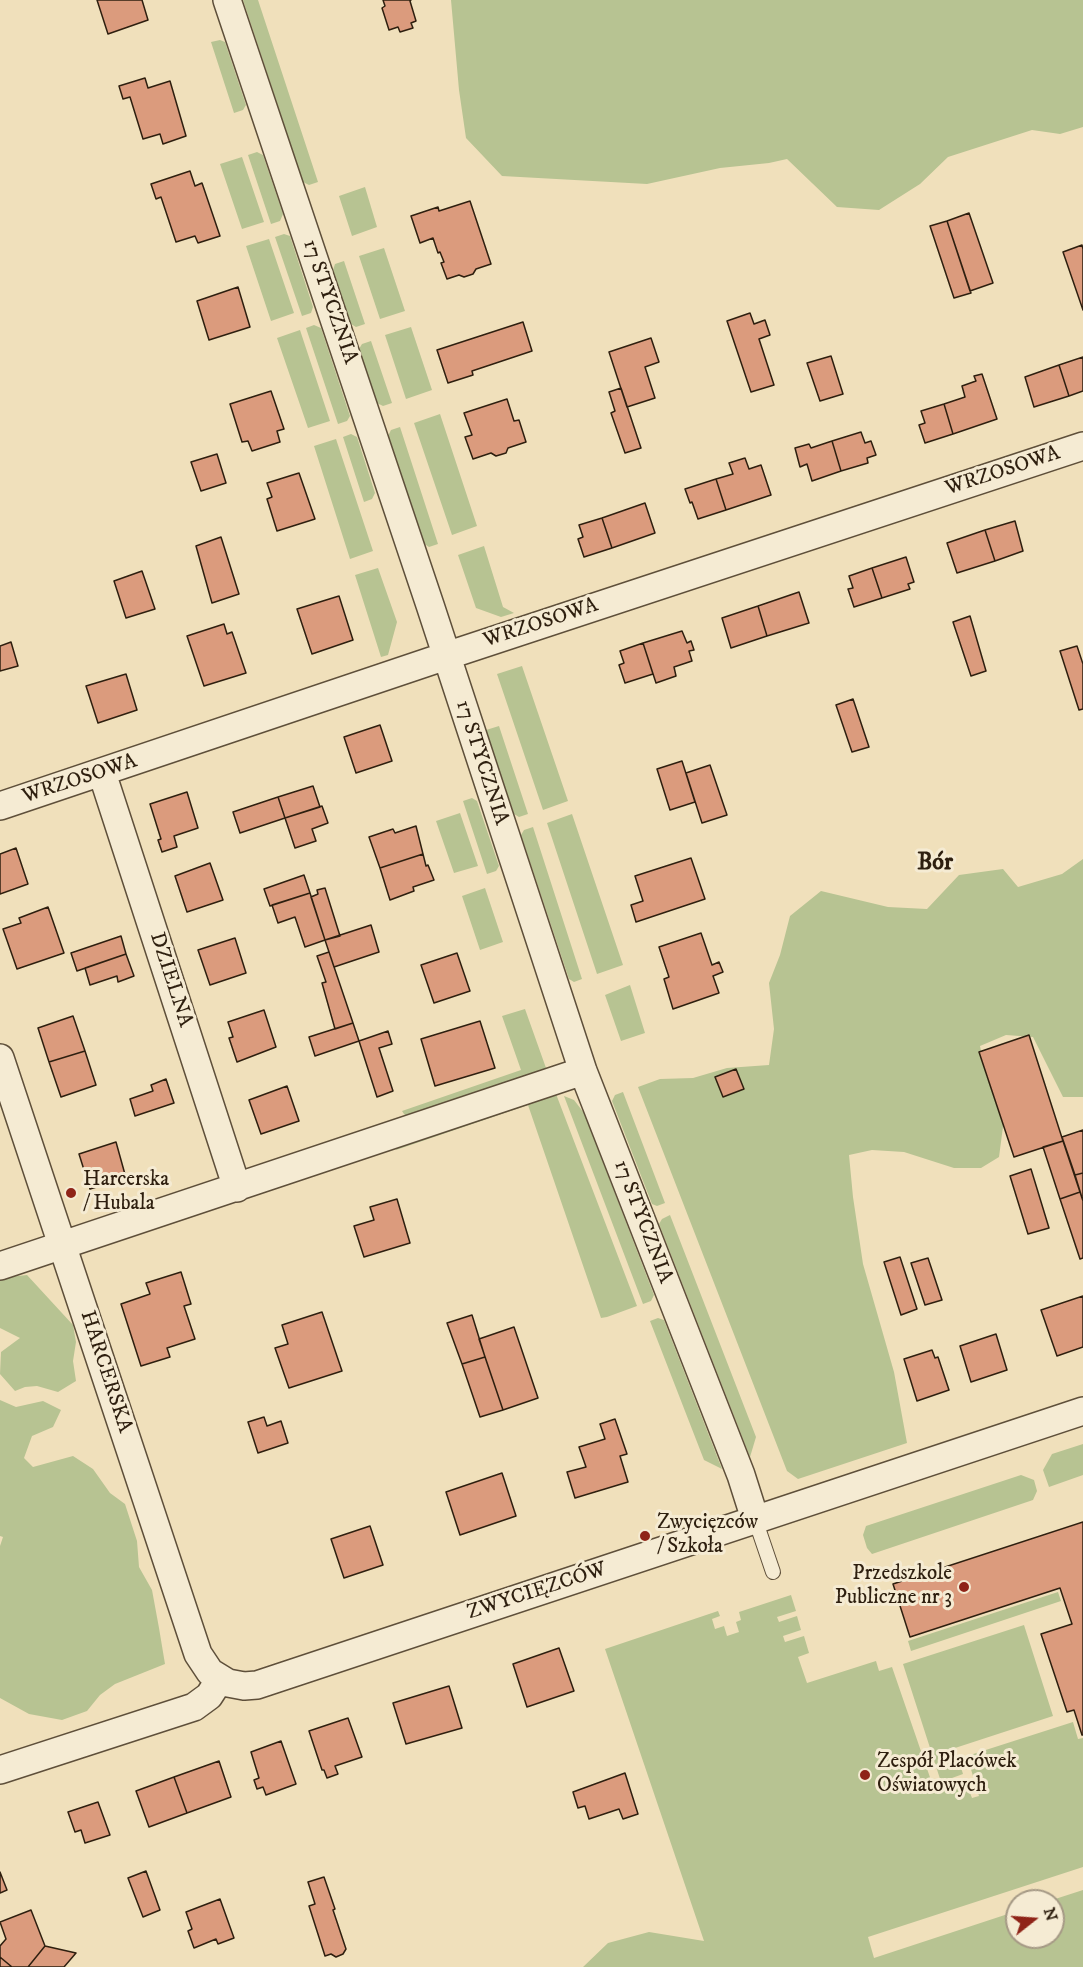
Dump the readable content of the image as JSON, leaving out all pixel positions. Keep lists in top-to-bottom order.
{
  "streets": {
    "street": [
      "17 STYCZNIA",
      "WRZOSOWA",
      "DZIELNA",
      "HARCERSKA",
      "ZWYCIĘZCÓW"
    ]
  },
  "crossings": [
    ["17 STYCZNIA", "WRZOSOWA"],
    ["17 STYCZNIA", "ZWYCIĘZCÓW"],
    ["WRZOSOWA", "DZIELNA"],
    ["HARCERSKA", "ZWYCIĘZCÓW"]
  ],
  "districts": ["Bór"],
  "places": [
    "Harcerska / Hubala",
    "Zwycięzców / Szkoła",
    "Przedszkole Publiczne nr 3",
    "Zespół Placówek Oświatowych"
  ],
  "north": "right"
}
